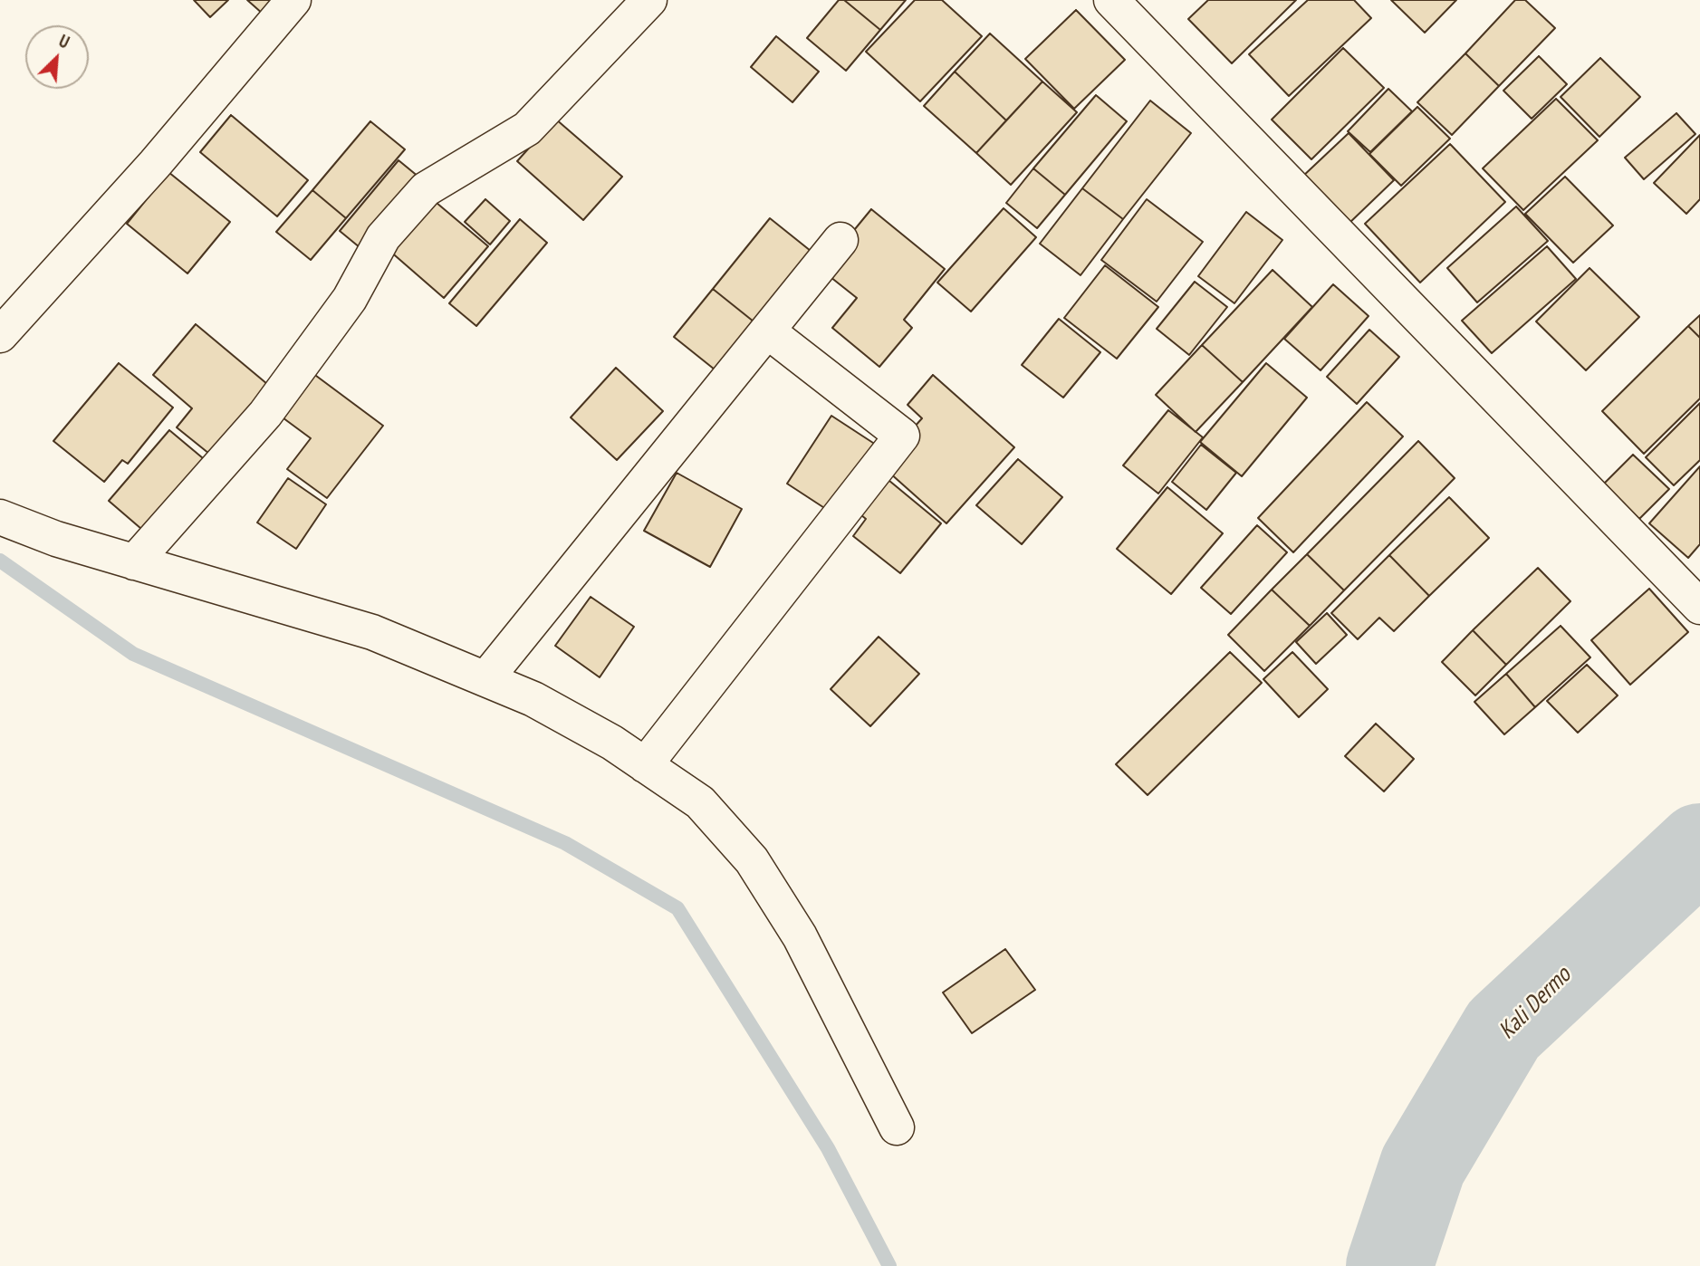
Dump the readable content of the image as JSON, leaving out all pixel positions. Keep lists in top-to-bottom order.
{
  "water": ["Kali Dermo"],
  "north": "top right"
}
